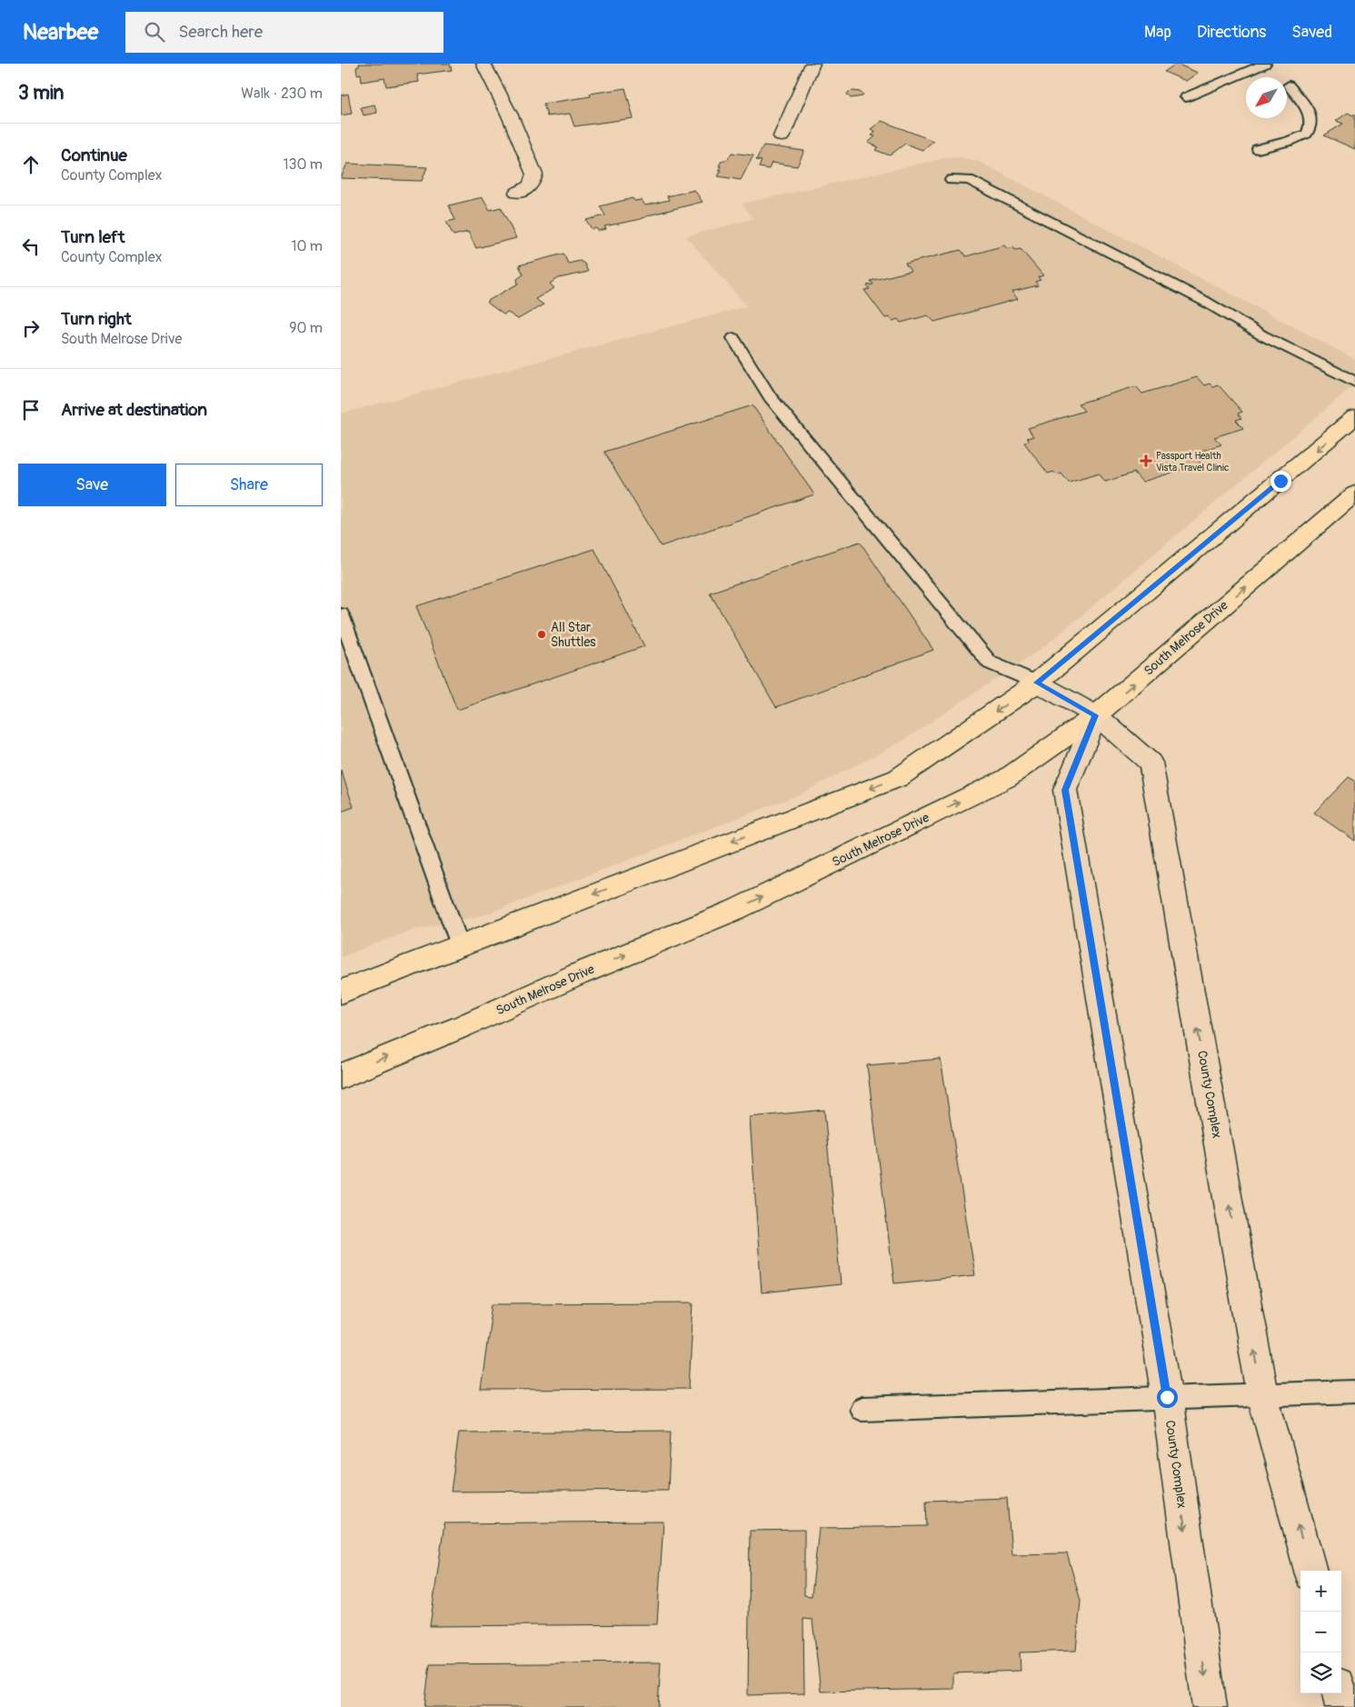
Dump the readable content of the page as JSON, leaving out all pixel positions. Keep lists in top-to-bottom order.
{
  "streets": {
    "main road": ["South Melrose Drive"],
    "street": ["County Complex"]
  },
  "crossings": [
    ["South Melrose Drive", "County Complex"]
  ],
  "places": {
    "health": ["Passport Health Vista Travel Clinic"],
    "other": ["All Star Shuttles"]
  },
  "north": "bottom left",
  "page": {
    "header": "Nearbee",
    "search": "Search here",
    "nav": ["Map", "Directions", "Saved"],
    "heading": ["3 min", "Walk · 230 m"],
    "list": [
      ["Continue", "County Complex", "130 m"],
      ["Turn left", "County Complex", "10 m"],
      ["Turn right", "South Melrose Drive", "90 m"],
      "Arrive at destination"
    ],
    "buttons": ["Save", "Share"],
    "map_buttons": ["+", "−"]
  }
}
